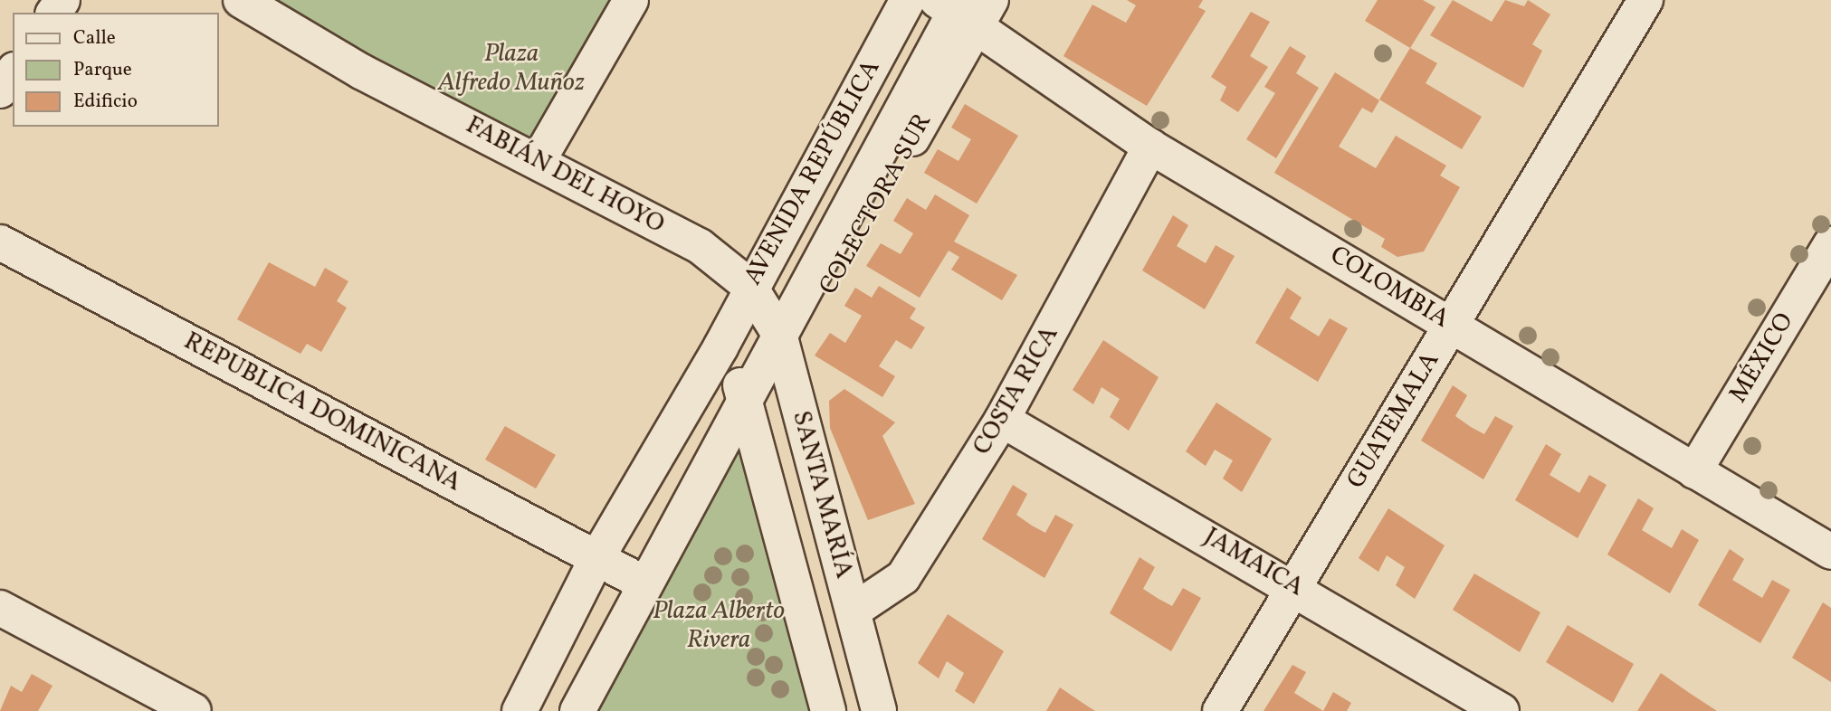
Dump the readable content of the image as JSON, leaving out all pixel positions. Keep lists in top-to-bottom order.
{
  "streets": {
    "street": [
      "AVENIDA REPÚBLICA",
      "FABIÁN DEL HOYO",
      "COLECTORA SUR",
      "COLOMBIA",
      "MÉXICO",
      "COSTA RICA",
      "REPUBLICA DOMINICANA",
      "GUATEMALA",
      "SANTA MARÍA",
      "JAMAICA"
    ]
  },
  "crossings": [
    ["AVENIDA REPÚBLICA", "FABIÁN DEL HOYO"],
    ["AVENIDA REPÚBLICA", "COLECTORA SUR"],
    ["AVENIDA REPÚBLICA", "COLOMBIA"],
    ["AVENIDA REPÚBLICA", "REPUBLICA DOMINICANA"],
    ["AVENIDA REPÚBLICA", "SANTA MARÍA"],
    ["FABIÁN DEL HOYO", "SANTA MARÍA"],
    ["COLECTORA SUR", "COLOMBIA"],
    ["COLECTORA SUR", "SANTA MARÍA"],
    ["COLOMBIA", "MÉXICO"],
    ["COLOMBIA", "COSTA RICA"],
    ["COLOMBIA", "GUATEMALA"],
    ["COSTA RICA", "SANTA MARÍA"],
    ["COSTA RICA", "JAMAICA"],
    ["GUATEMALA", "JAMAICA"]
  ],
  "parks": ["Plaza Alfredo Muñoz", "Plaza Alberto Rivera"],
  "legend": ["Calle", "Parque", "Edificio"]
}
